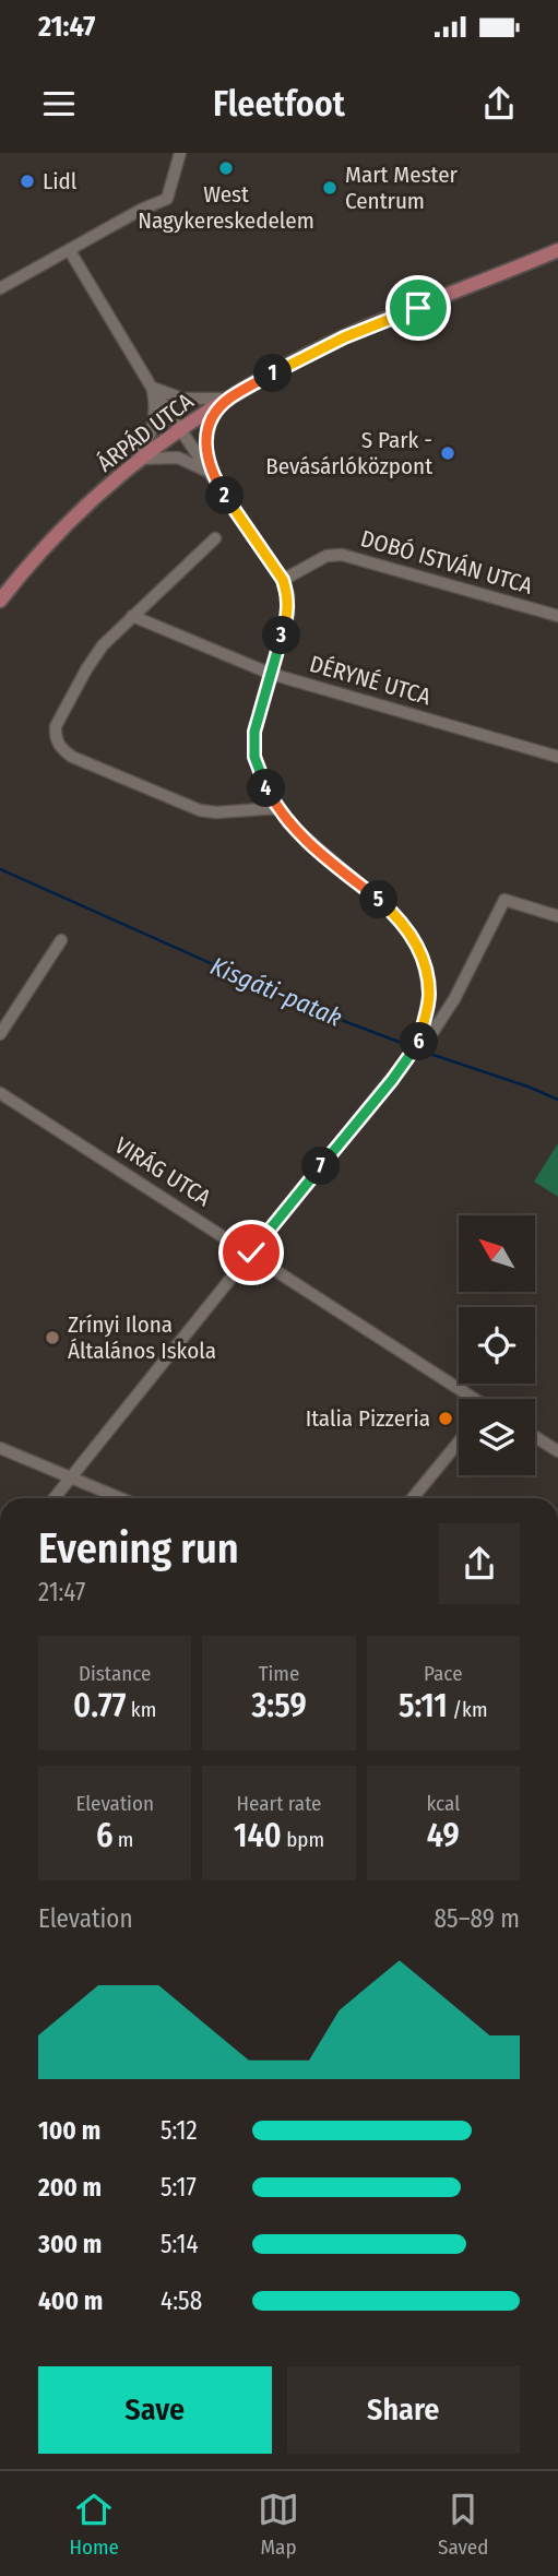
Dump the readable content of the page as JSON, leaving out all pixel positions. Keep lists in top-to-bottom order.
{
  "streets": {
    "main road": ["ÁRPÁD UTCA"],
    "street": ["DOBÓ ISTVÁN UTCA", "DÉRYNÉ UTCA", "VIRÁG UTCA"]
  },
  "water": ["Kisgáti-patak"],
  "places": [
    "West Nagykereskedelem",
    "Lidl",
    "Mart Mester Centrum",
    "S Park - Bevásárlóközpont",
    "Zrínyi Ilona Általános Iskola",
    "Italia Pizzeria"
  ],
  "north": "top left",
  "page": {
    "status": "21:47",
    "header": "Fleetfoot",
    "pins": [
      "1",
      "2",
      "3",
      "4",
      "5",
      "6",
      "7"
    ],
    "heading": ["Evening run", "21:47"],
    "stats": [
      ["Distance", "0.77 km"],
      ["Time", "3:59"],
      ["Pace", "5:11 /km"],
      ["Elevation", "6 m"],
      ["Heart rate", "140 bpm"],
      ["kcal", "49"]
    ],
    "chart": ["Elevation", "85–89 m"],
    "list": [
      {
        "name": "100 m",
        "note": "5:12"
      },
      {
        "name": "200 m",
        "note": "5:17"
      },
      {
        "name": "300 m",
        "note": "5:14"
      },
      {
        "name": "400 m",
        "note": "4:58"
      }
    ],
    "buttons": ["Save", "Share"],
    "tabs": ["Home", "Map", "Saved"]
  }
}
